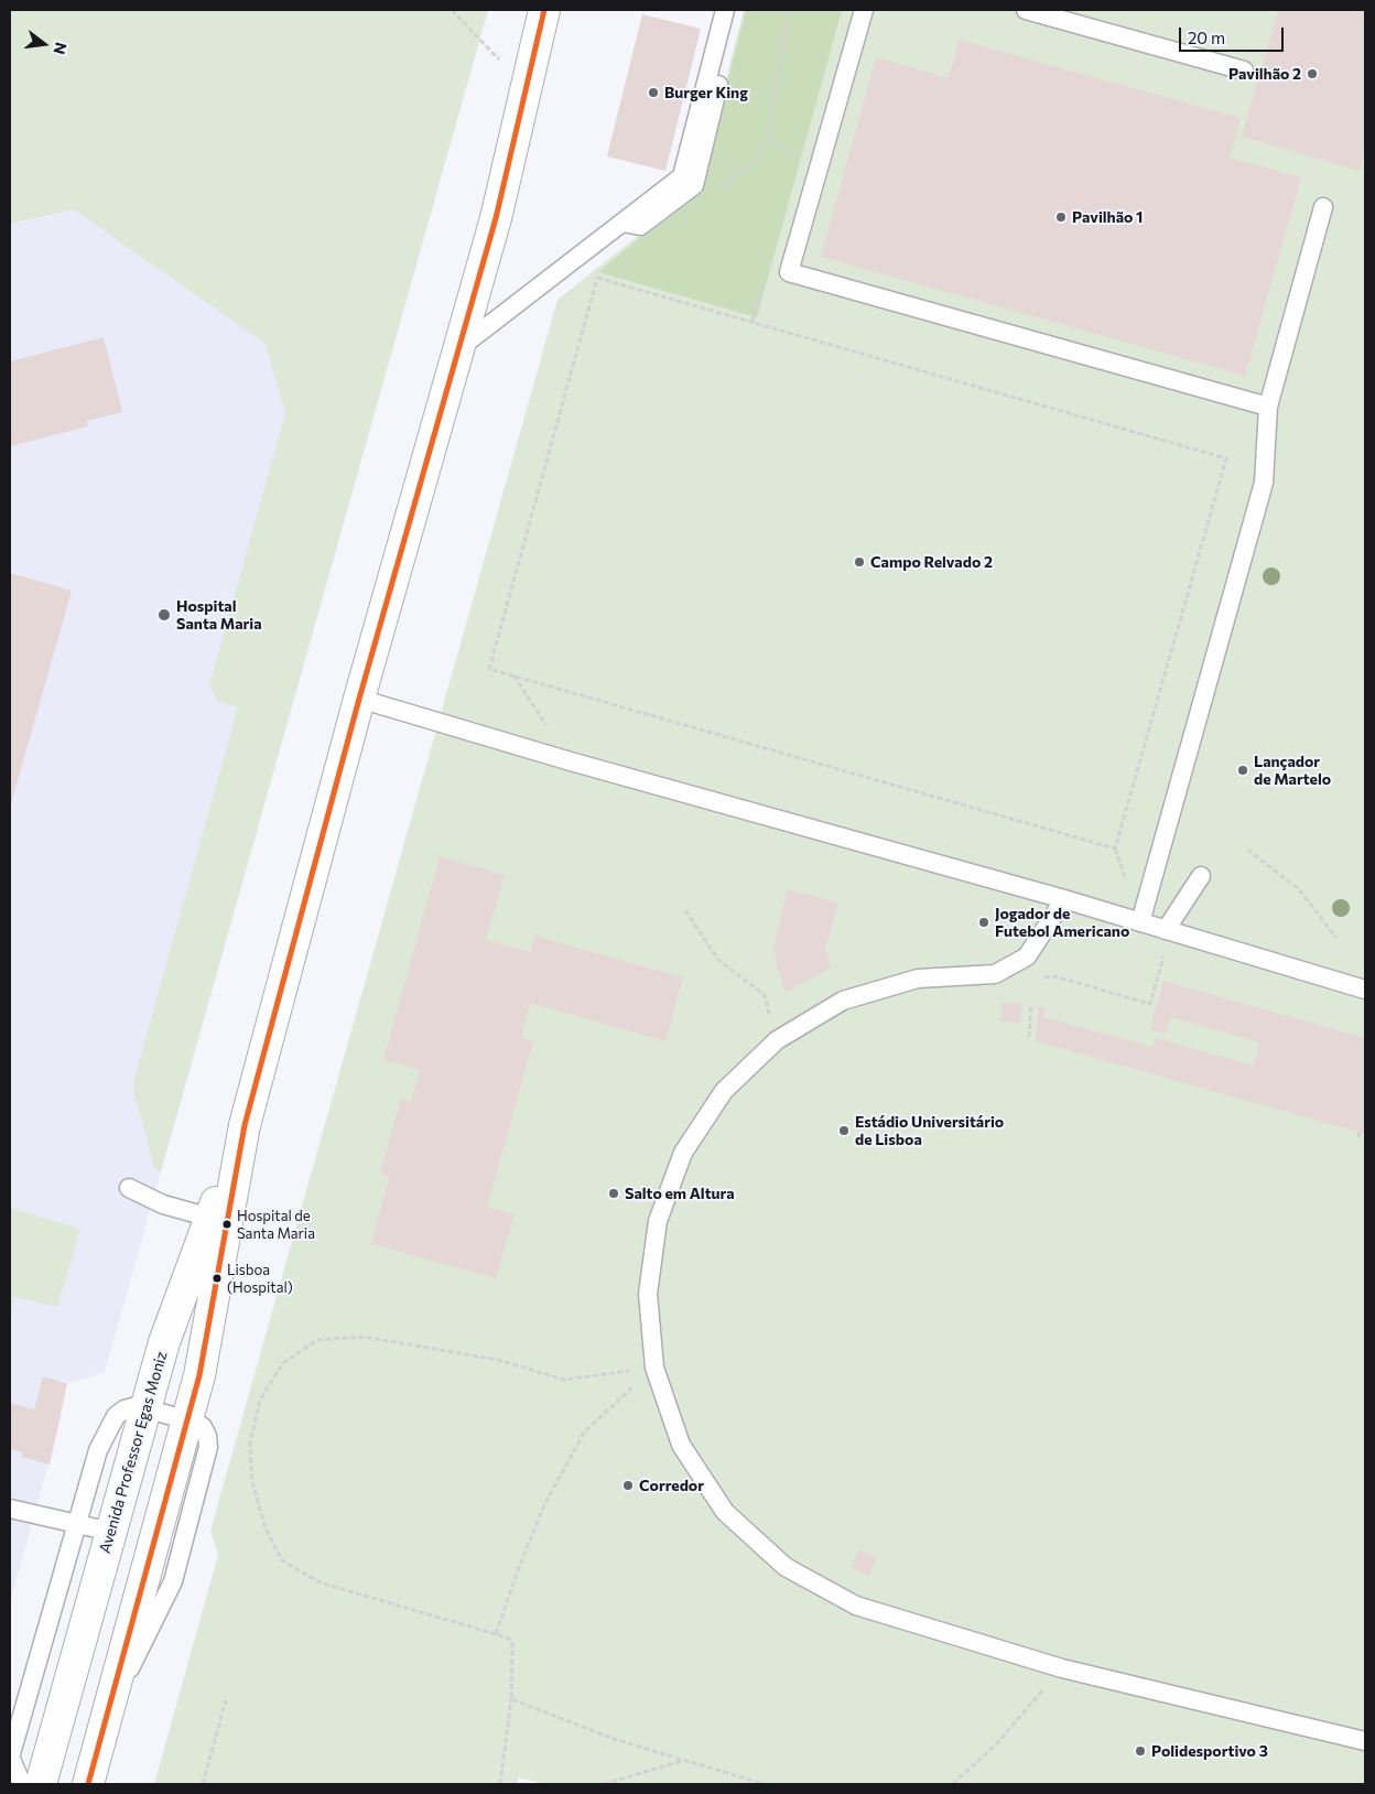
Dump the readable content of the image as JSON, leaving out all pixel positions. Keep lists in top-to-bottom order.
{
  "streets": {
    "main road": ["Avenida Professor Egas Moniz"]
  },
  "places": [
    "Pavilhão 2",
    "Burger King",
    "Pavilhão 1",
    "Campo Relvado 2",
    "Hospital Santa Maria",
    "Lançador de Martelo",
    "Jogador de Futebol Americano",
    "Estádio Universitário de Lisboa",
    "Salto em Altura",
    "Hospital de Santa Maria",
    "Lisboa (Hospital)",
    "Corredor",
    "Polidesportivo 3"
  ],
  "scale_bar": "20 m",
  "north": "right"
}
